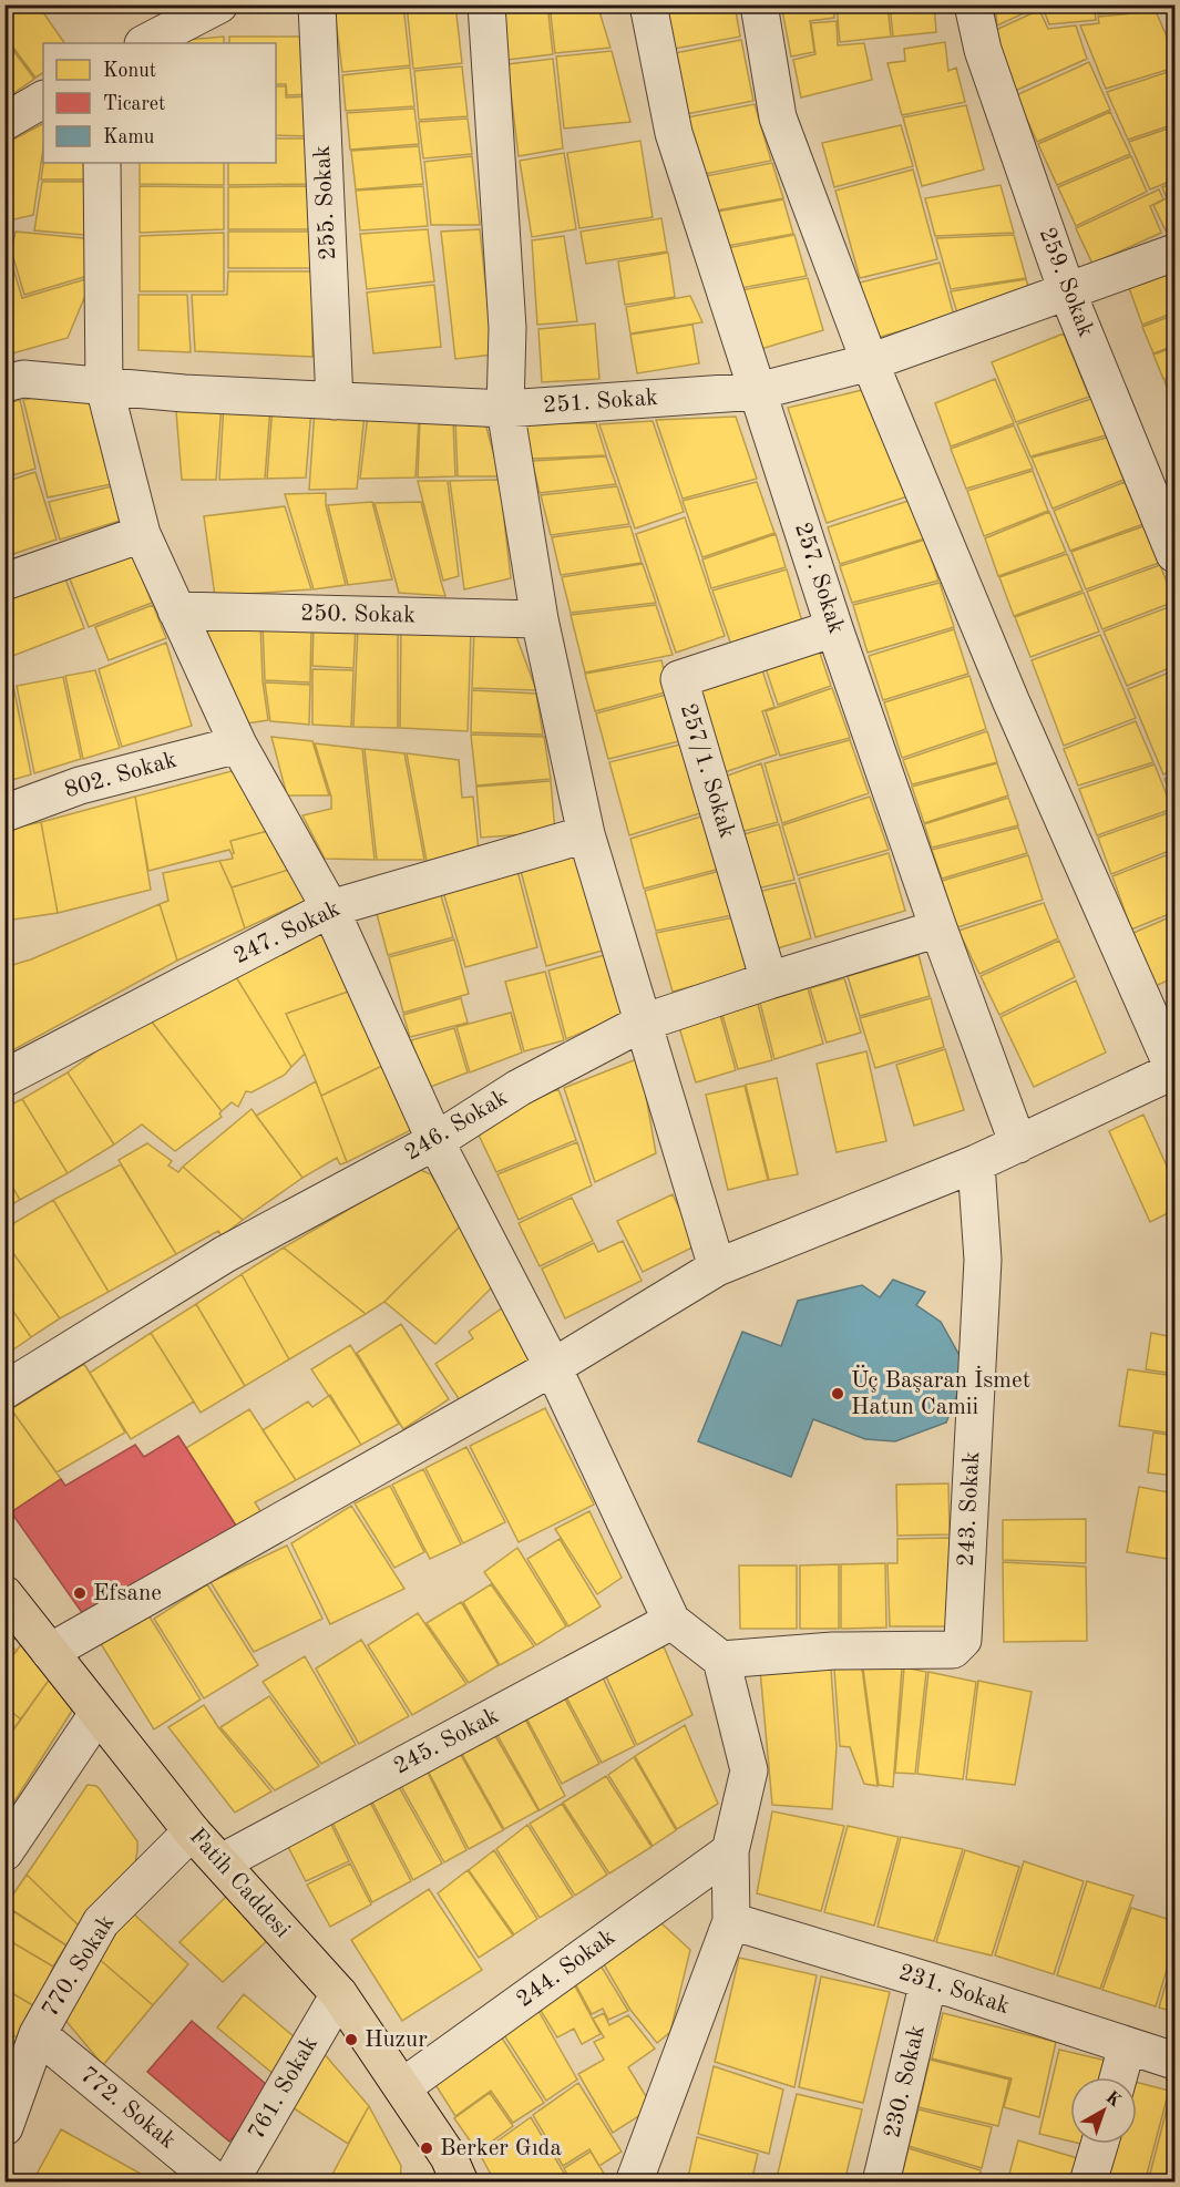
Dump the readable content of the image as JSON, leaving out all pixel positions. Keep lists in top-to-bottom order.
{
  "streets": {
    "main road": ["Fatih Caddesi"],
    "street": [
      "255. Sokak",
      "259. Sokak",
      "251. Sokak",
      "257. Sokak",
      "250. Sokak",
      "257/1. Sokak",
      "802. Sokak",
      "247. Sokak",
      "246. Sokak",
      "243. Sokak",
      "245. Sokak",
      "770. Sokak",
      "244. Sokak",
      "231. Sokak",
      "230. Sokak",
      "761. Sokak",
      "772. Sokak"
    ]
  },
  "crossings": [
    ["255. Sokak", "251. Sokak"],
    ["259. Sokak", "251. Sokak"],
    ["251. Sokak", "257. Sokak"],
    ["257. Sokak", "257/1. Sokak"],
    ["257. Sokak", "246. Sokak"],
    ["257/1. Sokak", "246. Sokak"],
    ["245. Sokak", "Fatih Caddesi"],
    ["Fatih Caddesi", "770. Sokak"],
    ["Fatih Caddesi", "244. Sokak"],
    ["Fatih Caddesi", "761. Sokak"],
    ["770. Sokak", "772. Sokak"],
    ["231. Sokak", "230. Sokak"]
  ],
  "places": [
    "Üç Başaran İsmet Hatun Camii",
    "Efsane",
    "Huzur",
    "Berker Gıda"
  ],
  "legend": ["Konut", "Ticaret", "Kamu"],
  "north": "top right"
}
